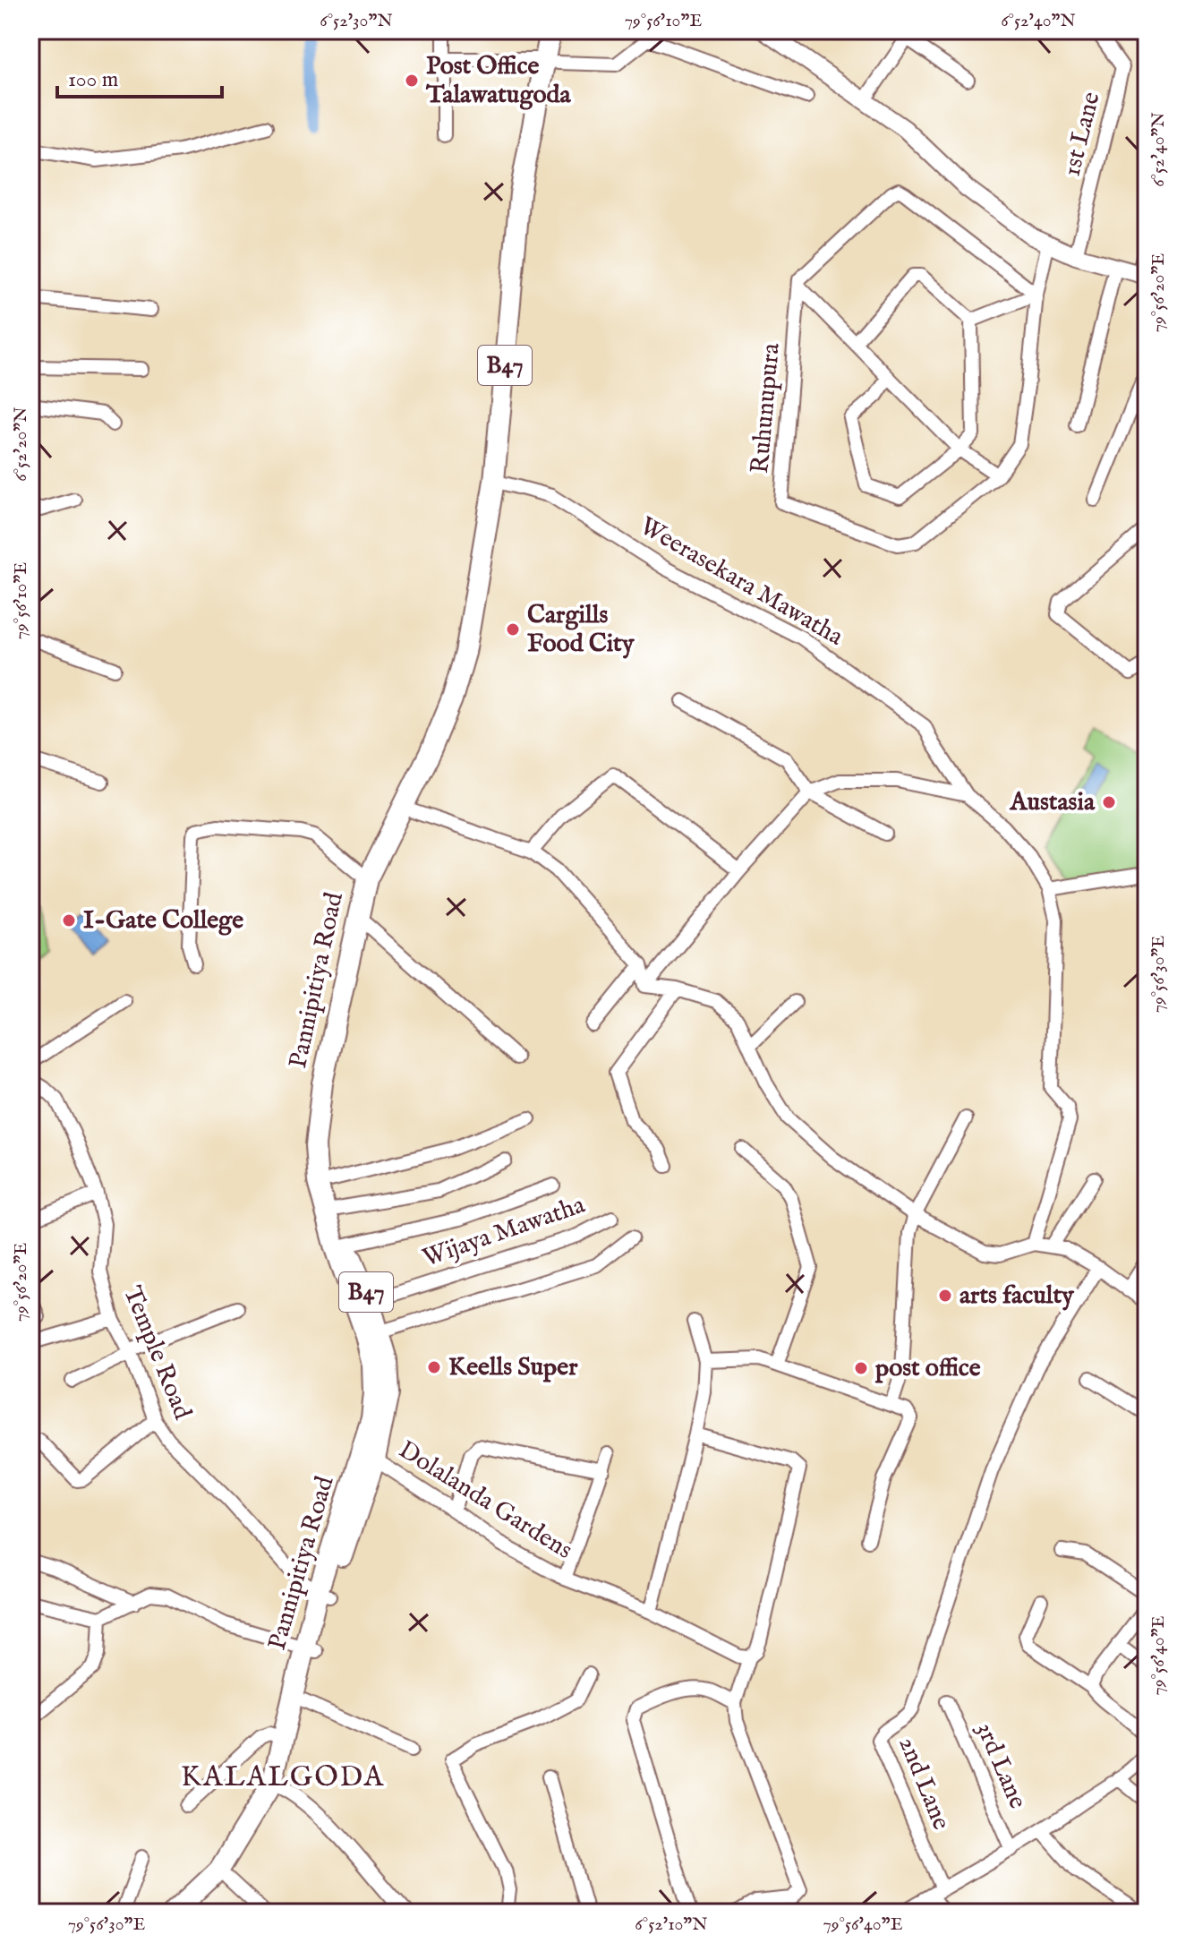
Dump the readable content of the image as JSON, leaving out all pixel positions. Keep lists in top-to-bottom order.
{
  "streets": {
    "main road": ["B47", "Pannipitiya Road"],
    "street": [
      "1st Lane",
      "Ruhunupura",
      "Weerasekara Mawatha",
      "Wijaya Mawatha",
      "Temple Road",
      "Dolalanda Gardens",
      "3rd Lane",
      "2nd Lane"
    ]
  },
  "crossings": [
    ["Weerasekara Mawatha", "Pannipitiya Road"],
    ["Pannipitiya Road", "Wijaya Mawatha"],
    ["Pannipitiya Road", "Temple Road"],
    ["Pannipitiya Road", "Dolalanda Gardens"]
  ],
  "districts": ["KALALGODA"],
  "places": [
    "Post Office Talawatugoda",
    "Cargills Food City",
    "Austasia",
    "I-Gate College",
    "arts faculty",
    "Keells Super",
    "post office"
  ],
  "scale_bar": "100 m",
  "coordinates": [
    "6°52'30\"N",
    "79°56'10\"E",
    "6°52'40\"N",
    "79°56'20\"E",
    "6°52'20\"N",
    "79°56'30\"E",
    "79°56'40\"E",
    "6°52'10\"N"
  ]
}
